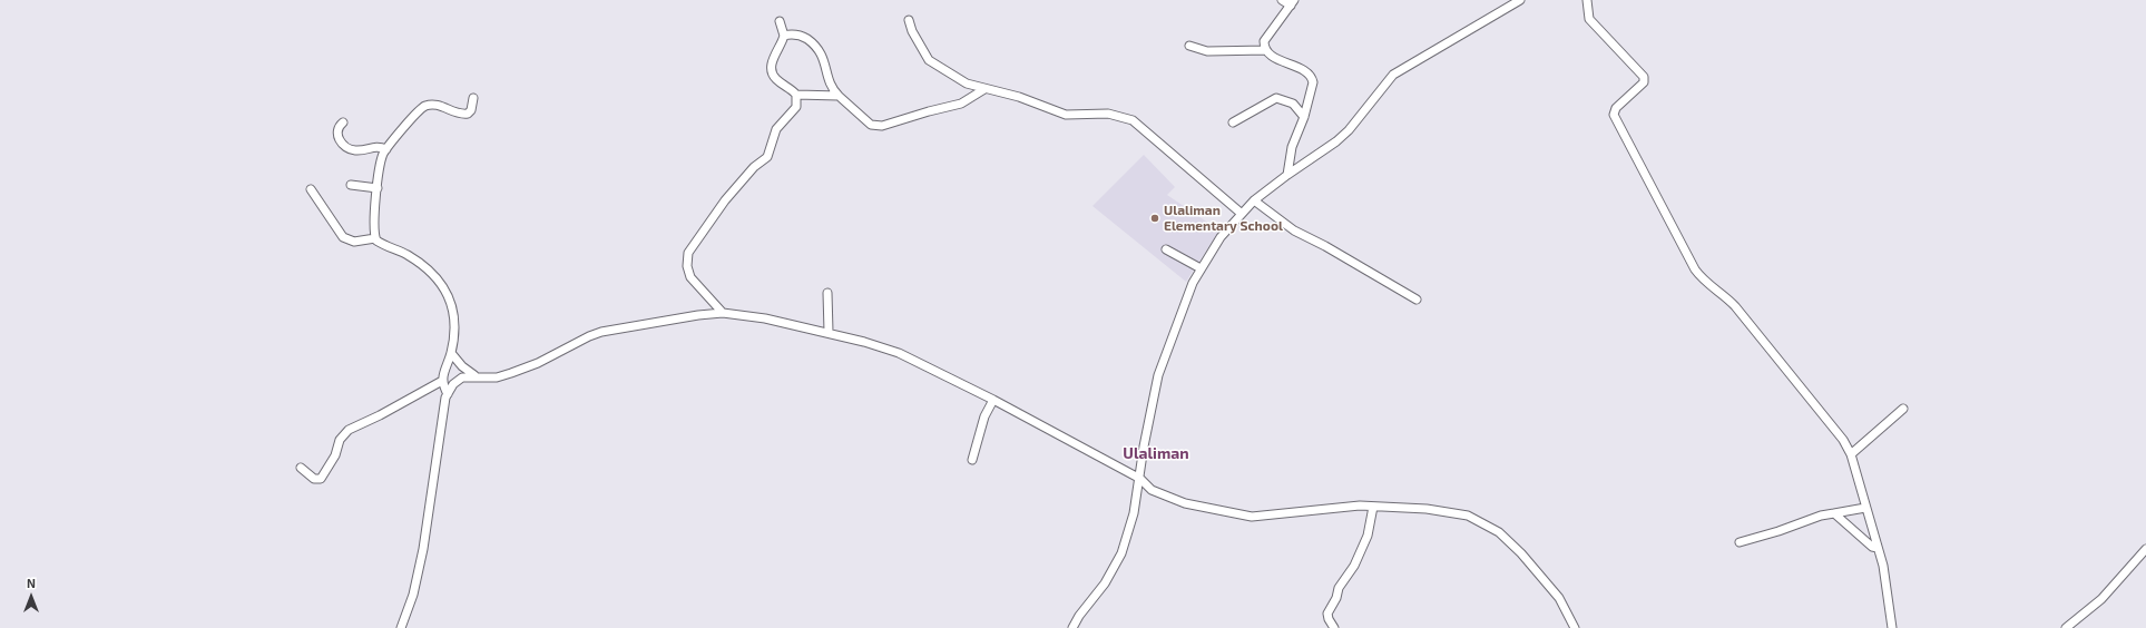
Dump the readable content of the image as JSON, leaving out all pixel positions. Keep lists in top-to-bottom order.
{
  "districts": ["Ulaliman"],
  "places": ["Ulaliman Elementary School"],
  "north": "top"
}
